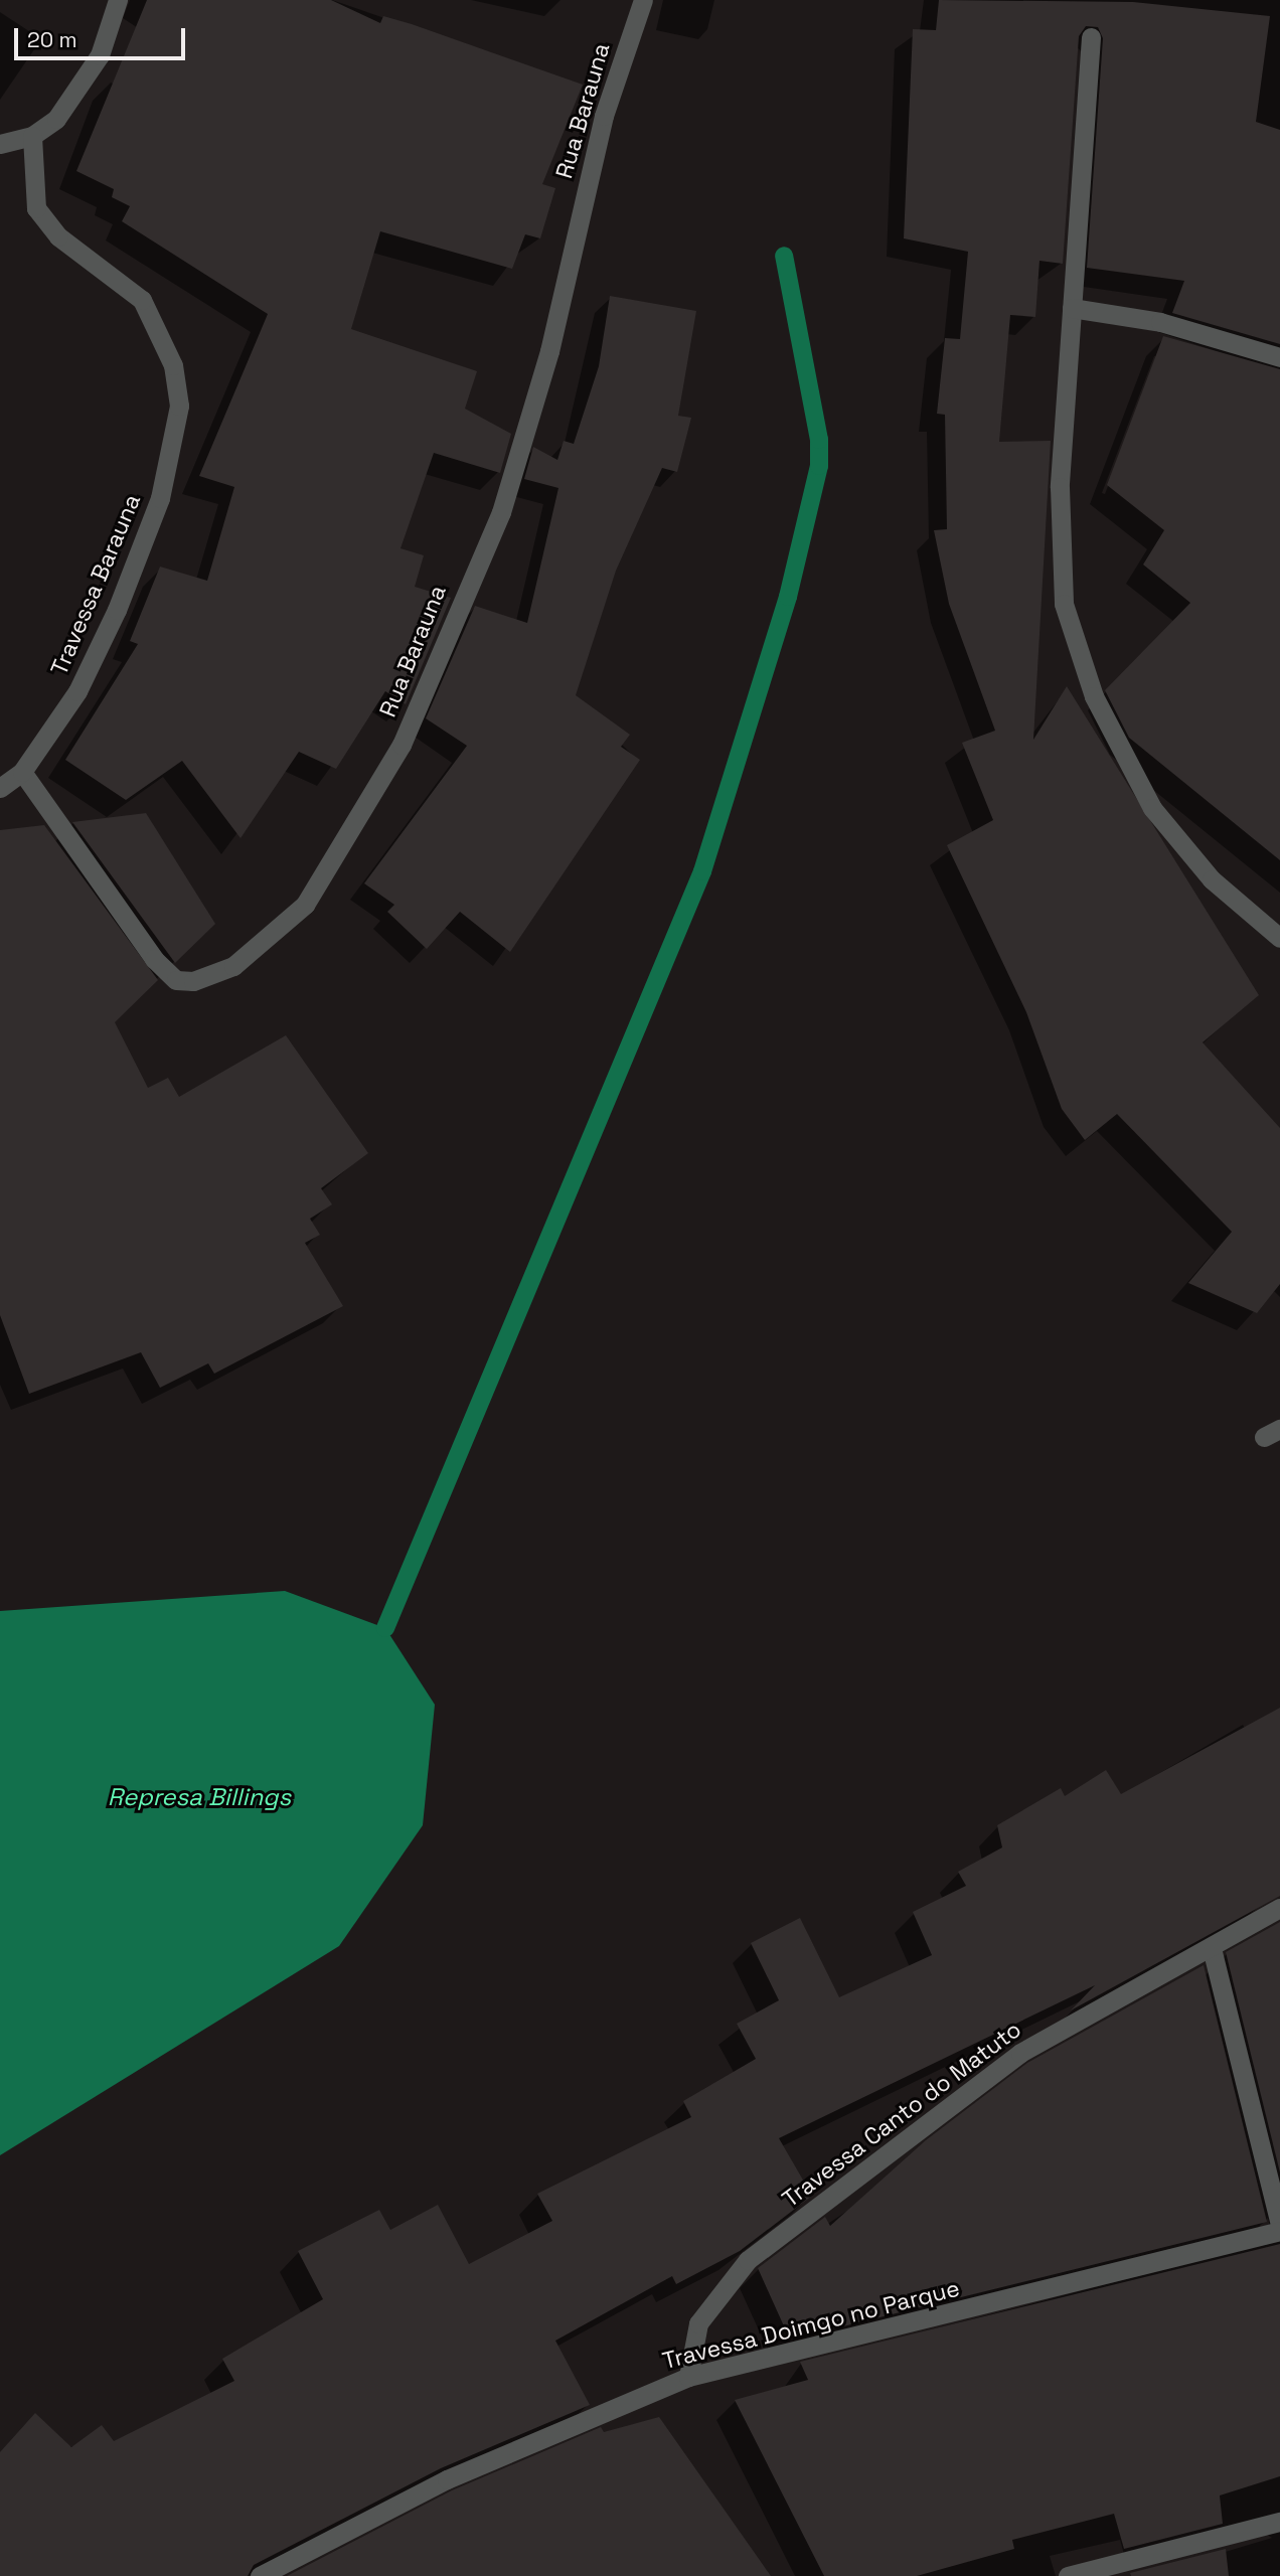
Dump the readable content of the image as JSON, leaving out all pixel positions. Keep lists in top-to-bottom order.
{
  "streets": {
    "street": [
      "Rua Barauna",
      "Travessa Barauna",
      "Travessa Canto do Matuto",
      "Travessa Doimgo no Parque"
    ]
  },
  "crossings": [
    ["Rua Barauna", "Travessa Barauna"],
    ["Travessa Canto do Matuto", "Travessa Doimgo no Parque"]
  ],
  "water": ["Represa Billings"],
  "scale_bar": "20 m"
}
